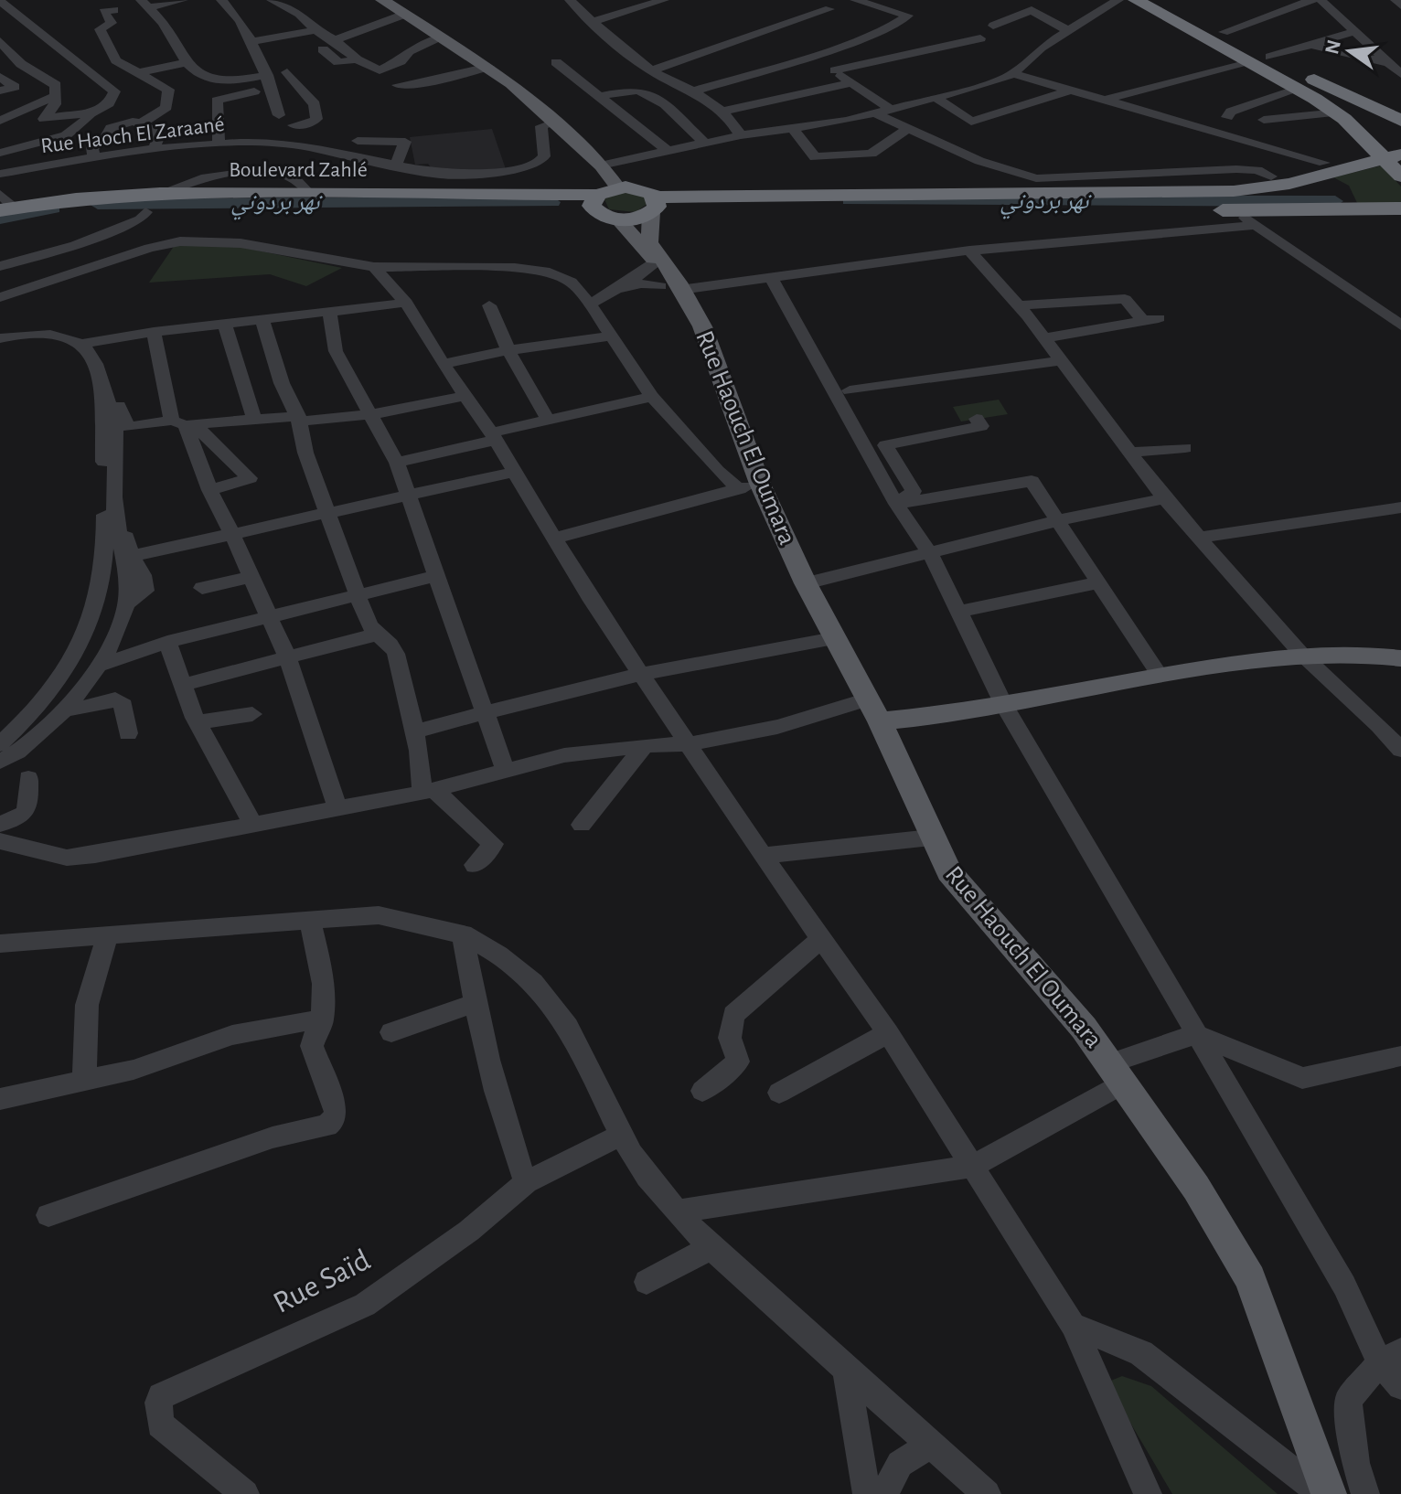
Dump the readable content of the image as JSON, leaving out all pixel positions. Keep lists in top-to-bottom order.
{
  "streets": {
    "highway": ["Boulevard Zahlé"],
    "main road": ["Rue Haouch El Oumara"],
    "street": ["Rue Haoch El Zaraané", "Rue Saïd"]
  },
  "water": ["نهر بردوني"],
  "north": "left"
}
